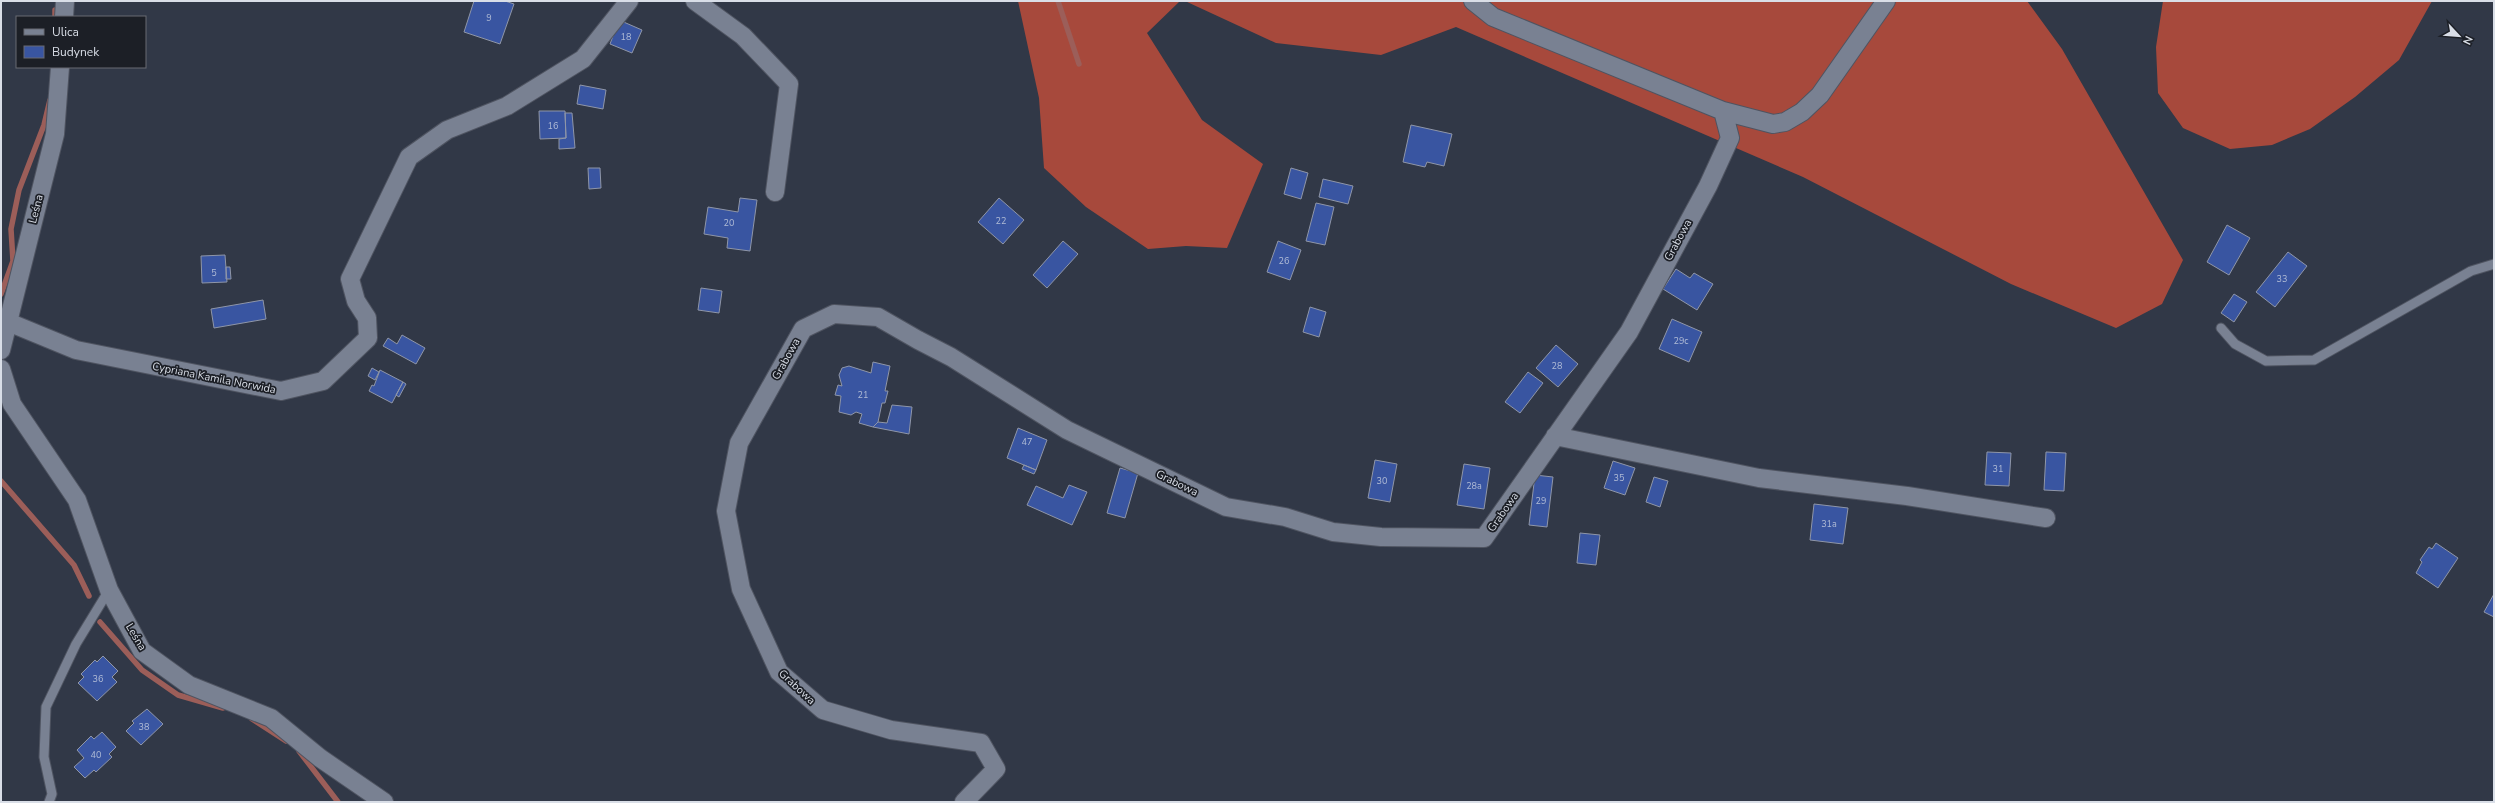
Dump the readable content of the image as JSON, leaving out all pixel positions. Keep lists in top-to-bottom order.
{
  "streets": {
    "street": ["Leśna", "Grabowa", "Cypriana Kamila Norwida"]
  },
  "crossings": [
    ["Leśna", "Cypriana Kamila Norwida"]
  ],
  "house_numbers": [
    "9",
    "18",
    "16",
    "22",
    "20",
    "26",
    "5",
    "33",
    "29c",
    "28",
    "21",
    "47",
    "31",
    "35",
    "30",
    "28a",
    "29",
    "31a",
    "36",
    "38",
    "40"
  ],
  "legend": ["Ulica", "Budynek"],
  "north": "bottom right"
}
